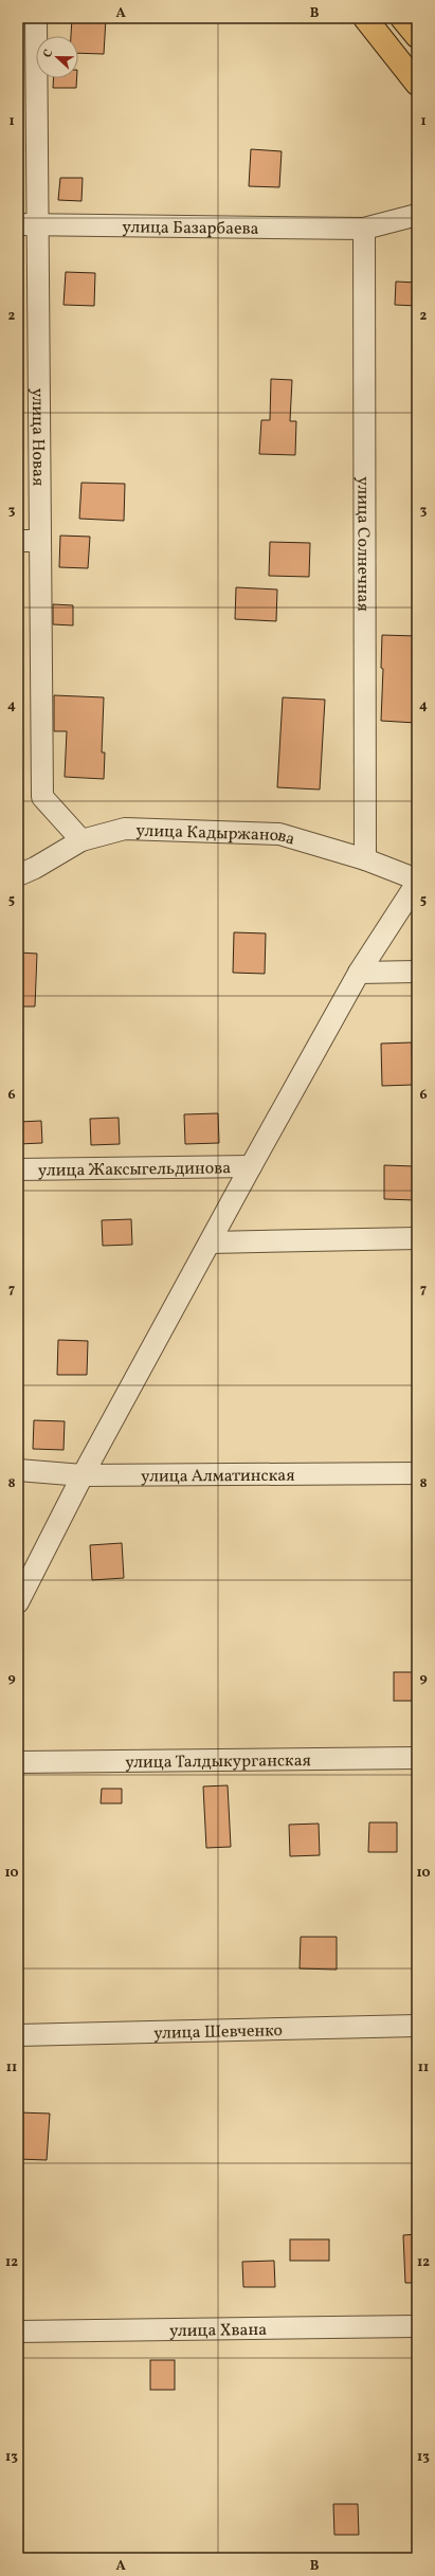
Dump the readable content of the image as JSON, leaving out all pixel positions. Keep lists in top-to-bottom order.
{
  "streets": {
    "street": [
      "улица Базарбаева",
      "улица Новая",
      "улица Солнечная",
      "улица Кадыржанова",
      "улица Жаксыгельдинова",
      "улица Алматинская",
      "улица Талдыкурганская",
      "улица Шевченко",
      "улица Хвана"
    ]
  },
  "crossings": [
    ["улица Базарбаева", "улица Новая"],
    ["улица Базарбаева", "улица Солнечная"],
    ["улица Новая", "улица Кадыржанова"],
    ["улица Солнечная", "улица Кадыржанова"]
  ],
  "north": "left",
  "grid": {
    "columns": ["A", "B"],
    "rows": [
      "1",
      "2",
      "3",
      "4",
      "5",
      "6",
      "7",
      "8",
      "9",
      "10",
      "11",
      "12",
      "13"
    ]
  }
}
